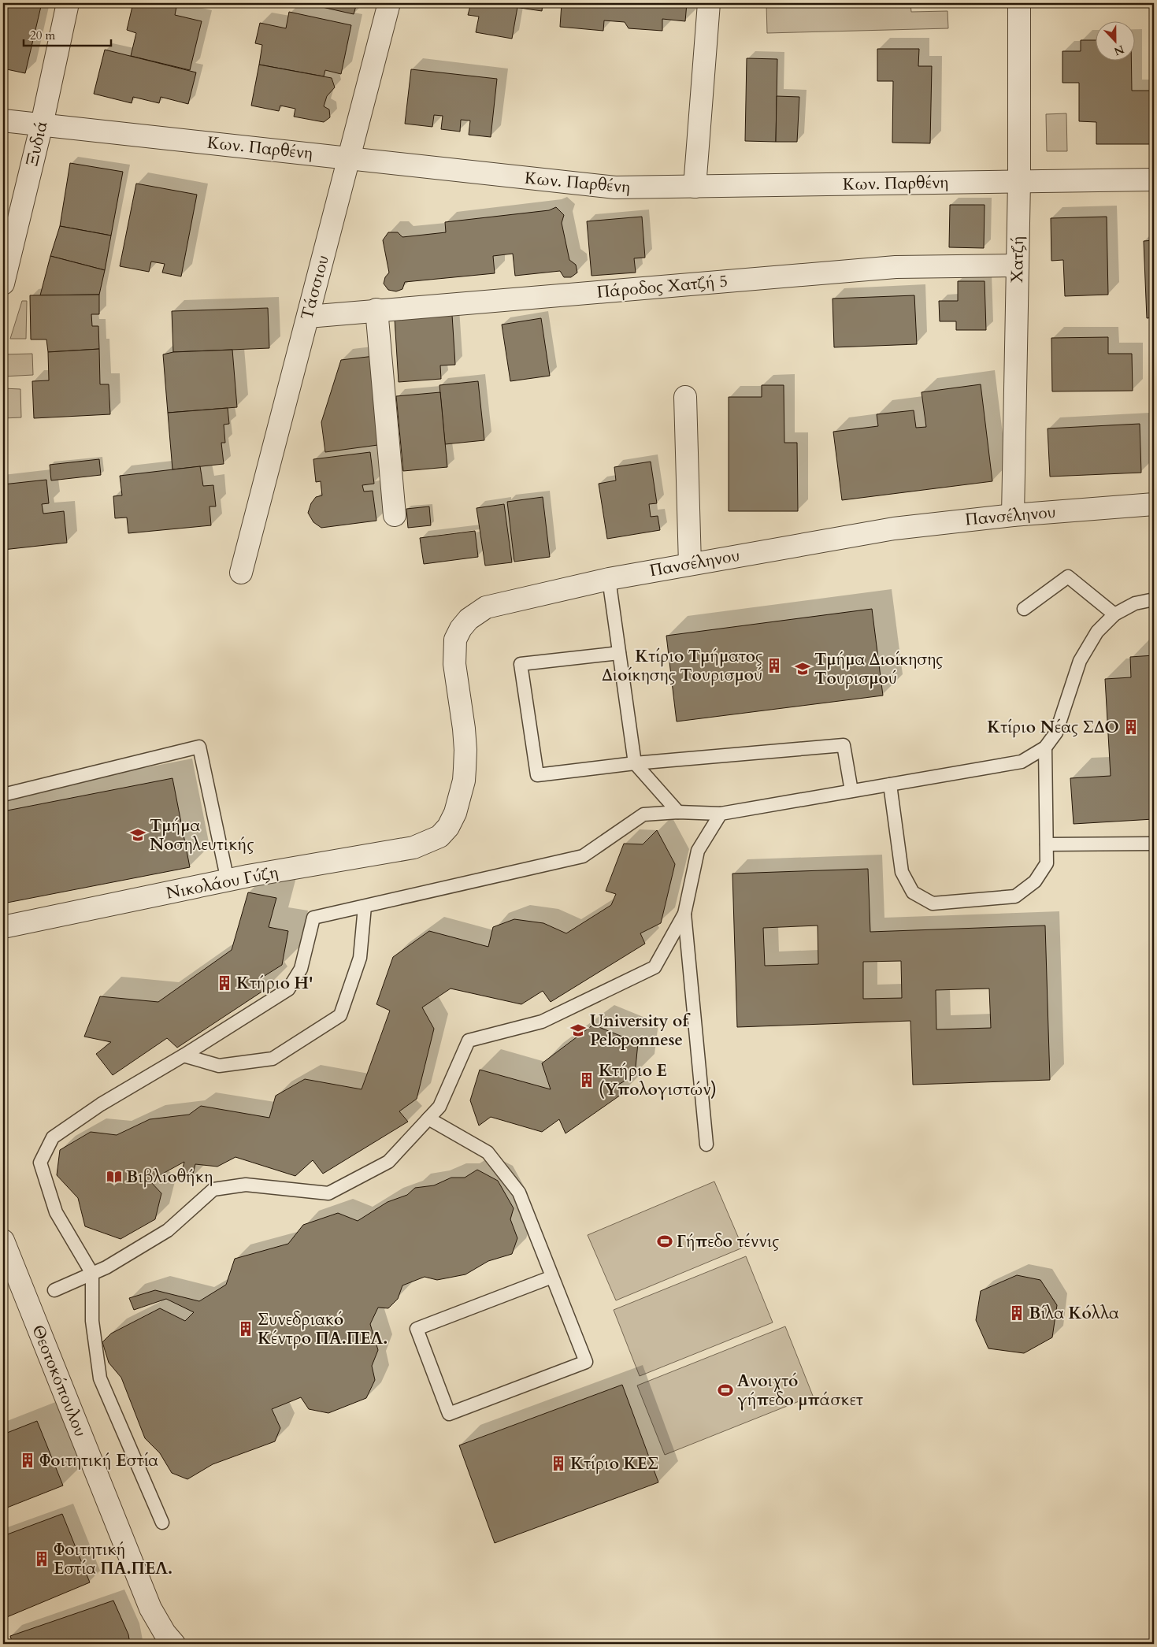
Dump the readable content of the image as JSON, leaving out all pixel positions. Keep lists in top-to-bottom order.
{
  "streets": {
    "street": [
      "Ξυδιά",
      "Κων. Παρθένη",
      "Χατζή",
      "Πάροδος Χατζή 5",
      "Τάσσιου",
      "Πανσέληνου",
      "Νικολάου Γύζη",
      "Θεοτοκόπουλου"
    ]
  },
  "crossings": [
    ["Ξυδιά", "Κων. Παρθένη"],
    ["Κων. Παρθένη", "Χατζή"],
    ["Κων. Παρθένη", "Τάσσιου"],
    ["Χατζή", "Πάροδος Χατζή 5"],
    ["Χατζή", "Πανσέληνου"],
    ["Πάροδος Χατζή 5", "Τάσσιου"],
    ["Πανσέληνου", "Νικολάου Γύζη"]
  ],
  "places": {
    "building": [
      "Κτίριο Τμήματος Διοίκησης Τουρισμού",
      "Κτίριο Νέας ΣΔΟ",
      "Κτήριο Η'",
      "Κτήριο Ε (Υπολογιστών)",
      "Βίλα Κόλλα",
      "Συνεδριακό Κέντρο ΠΑ.ΠΕΛ.",
      "Φοιτητική Εστία",
      "Κτίριο ΚΕΣ",
      "Φοιτητική Εστία ΠΑ.ΠΕΛ."
    ],
    "school or university": ["Τμήμα Διοίκησης Τουρισμού", "Τμήμα Νοσηλευτικής", "University of Peloponnese"],
    "library": ["Βιβλιοθήκη"],
    "sports": ["Γήπεδο τέννις", "Ανοιχτό γήπεδο μπάσκετ"]
  },
  "scale_bar": "20 m",
  "north": "bottom"
}
